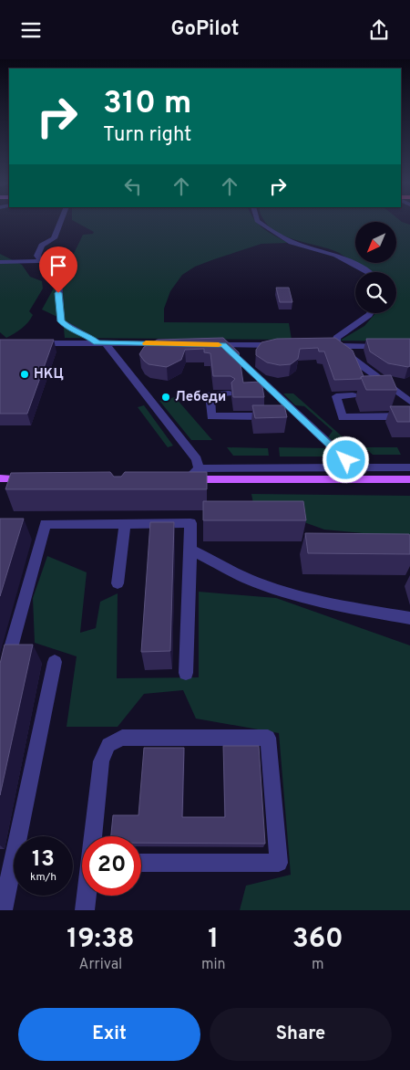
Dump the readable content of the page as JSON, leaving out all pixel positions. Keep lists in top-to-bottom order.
{
  "places": ["НКЦ", "Лебеди"],
  "north": "bottom left",
  "page": {
    "header": "GoPilot",
    "turn": ["310 m", "Turn right"],
    "speed": "13 km/h",
    "limit": "20",
    "eta": [
      "19:38",
      "Arrival",
      "1",
      "min",
      "360",
      "m"
    ],
    "buttons": ["Exit", "Share"]
  }
}
